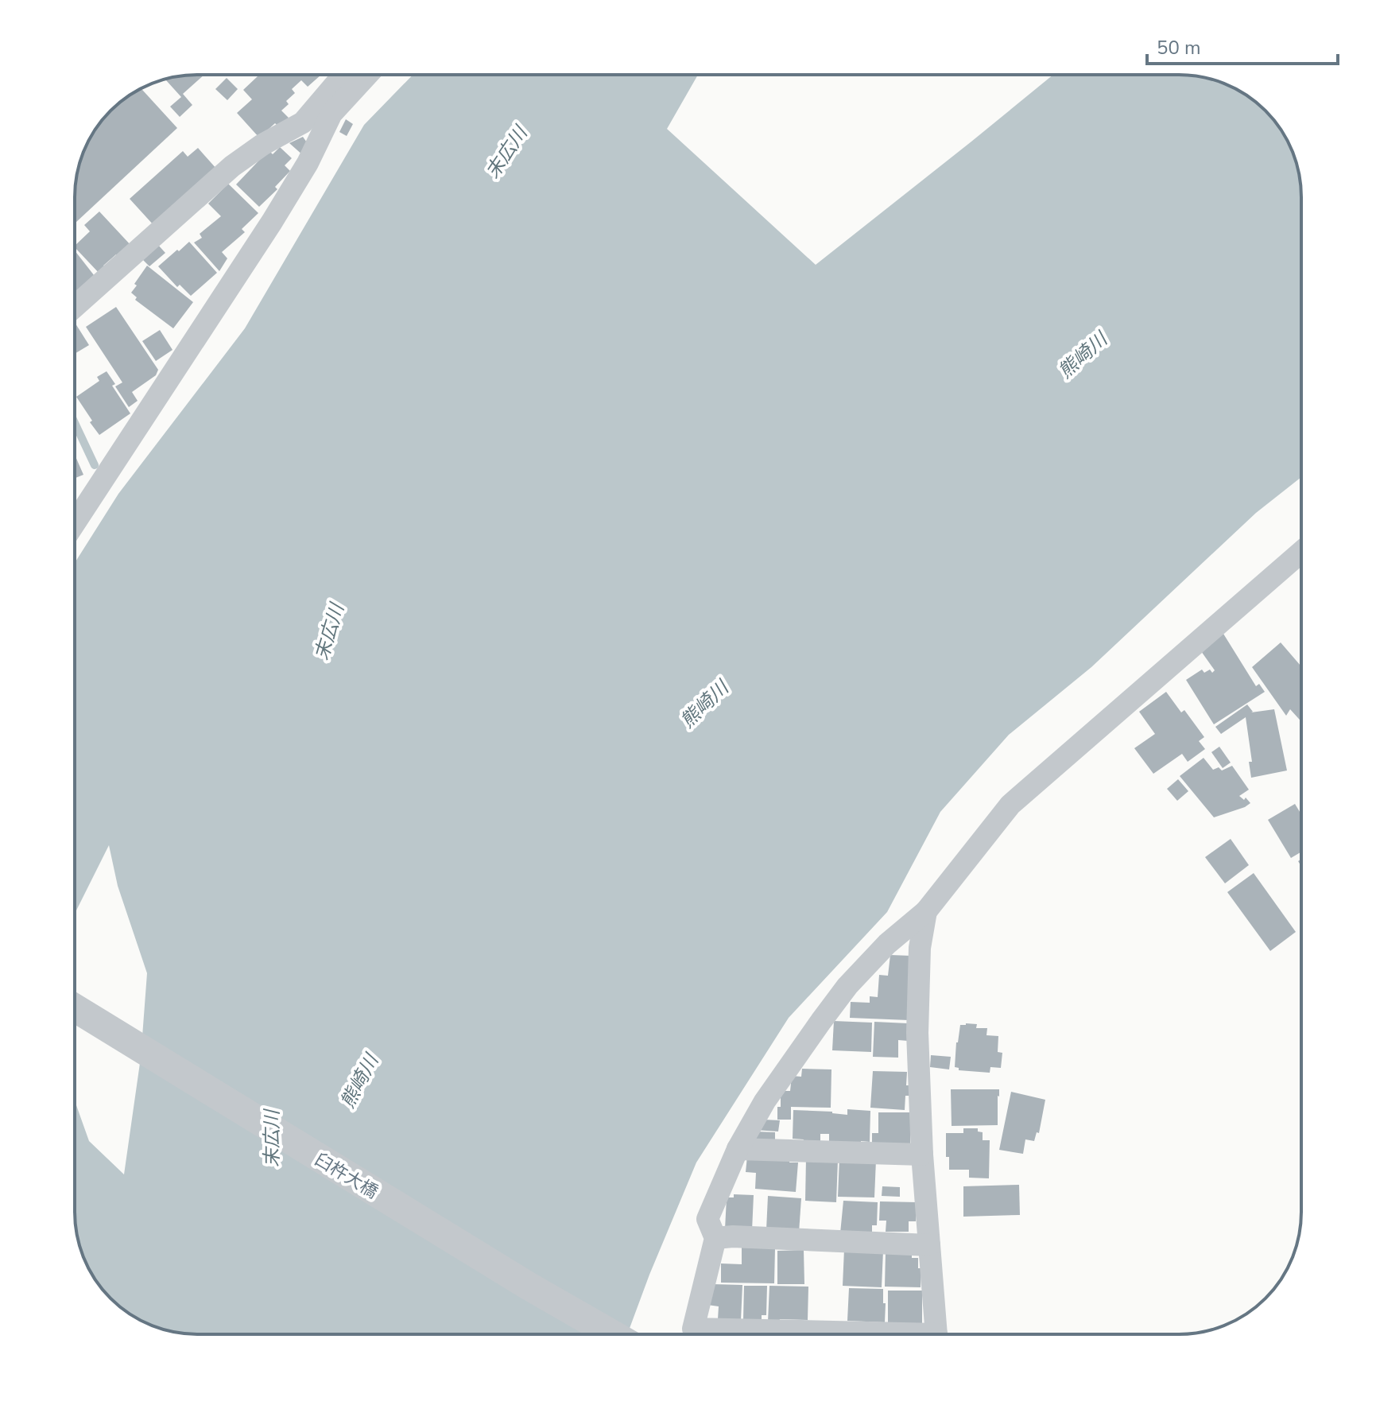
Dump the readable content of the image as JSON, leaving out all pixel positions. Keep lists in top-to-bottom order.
{
  "streets": {
    "street": ["臼杵大橋"]
  },
  "water": ["末広川", "熊崎川"],
  "scale_bar": "50 m"
}
